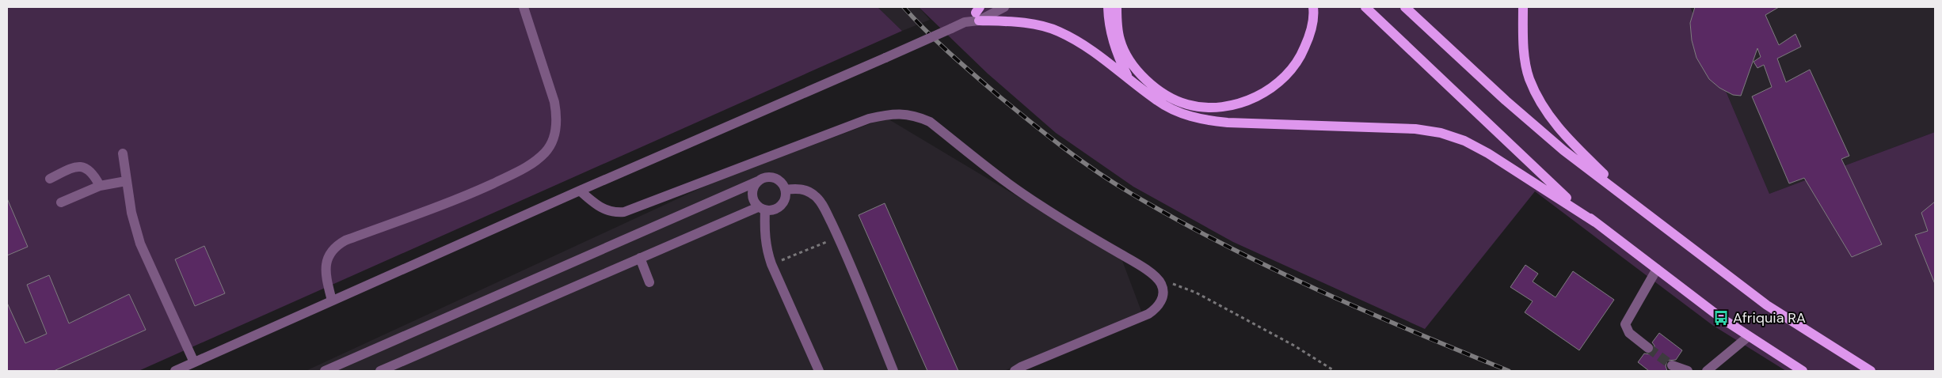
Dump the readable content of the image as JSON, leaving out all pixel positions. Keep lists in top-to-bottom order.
{
  "places": {
    "bus stop": ["Afriquia RA"]
  }
}
